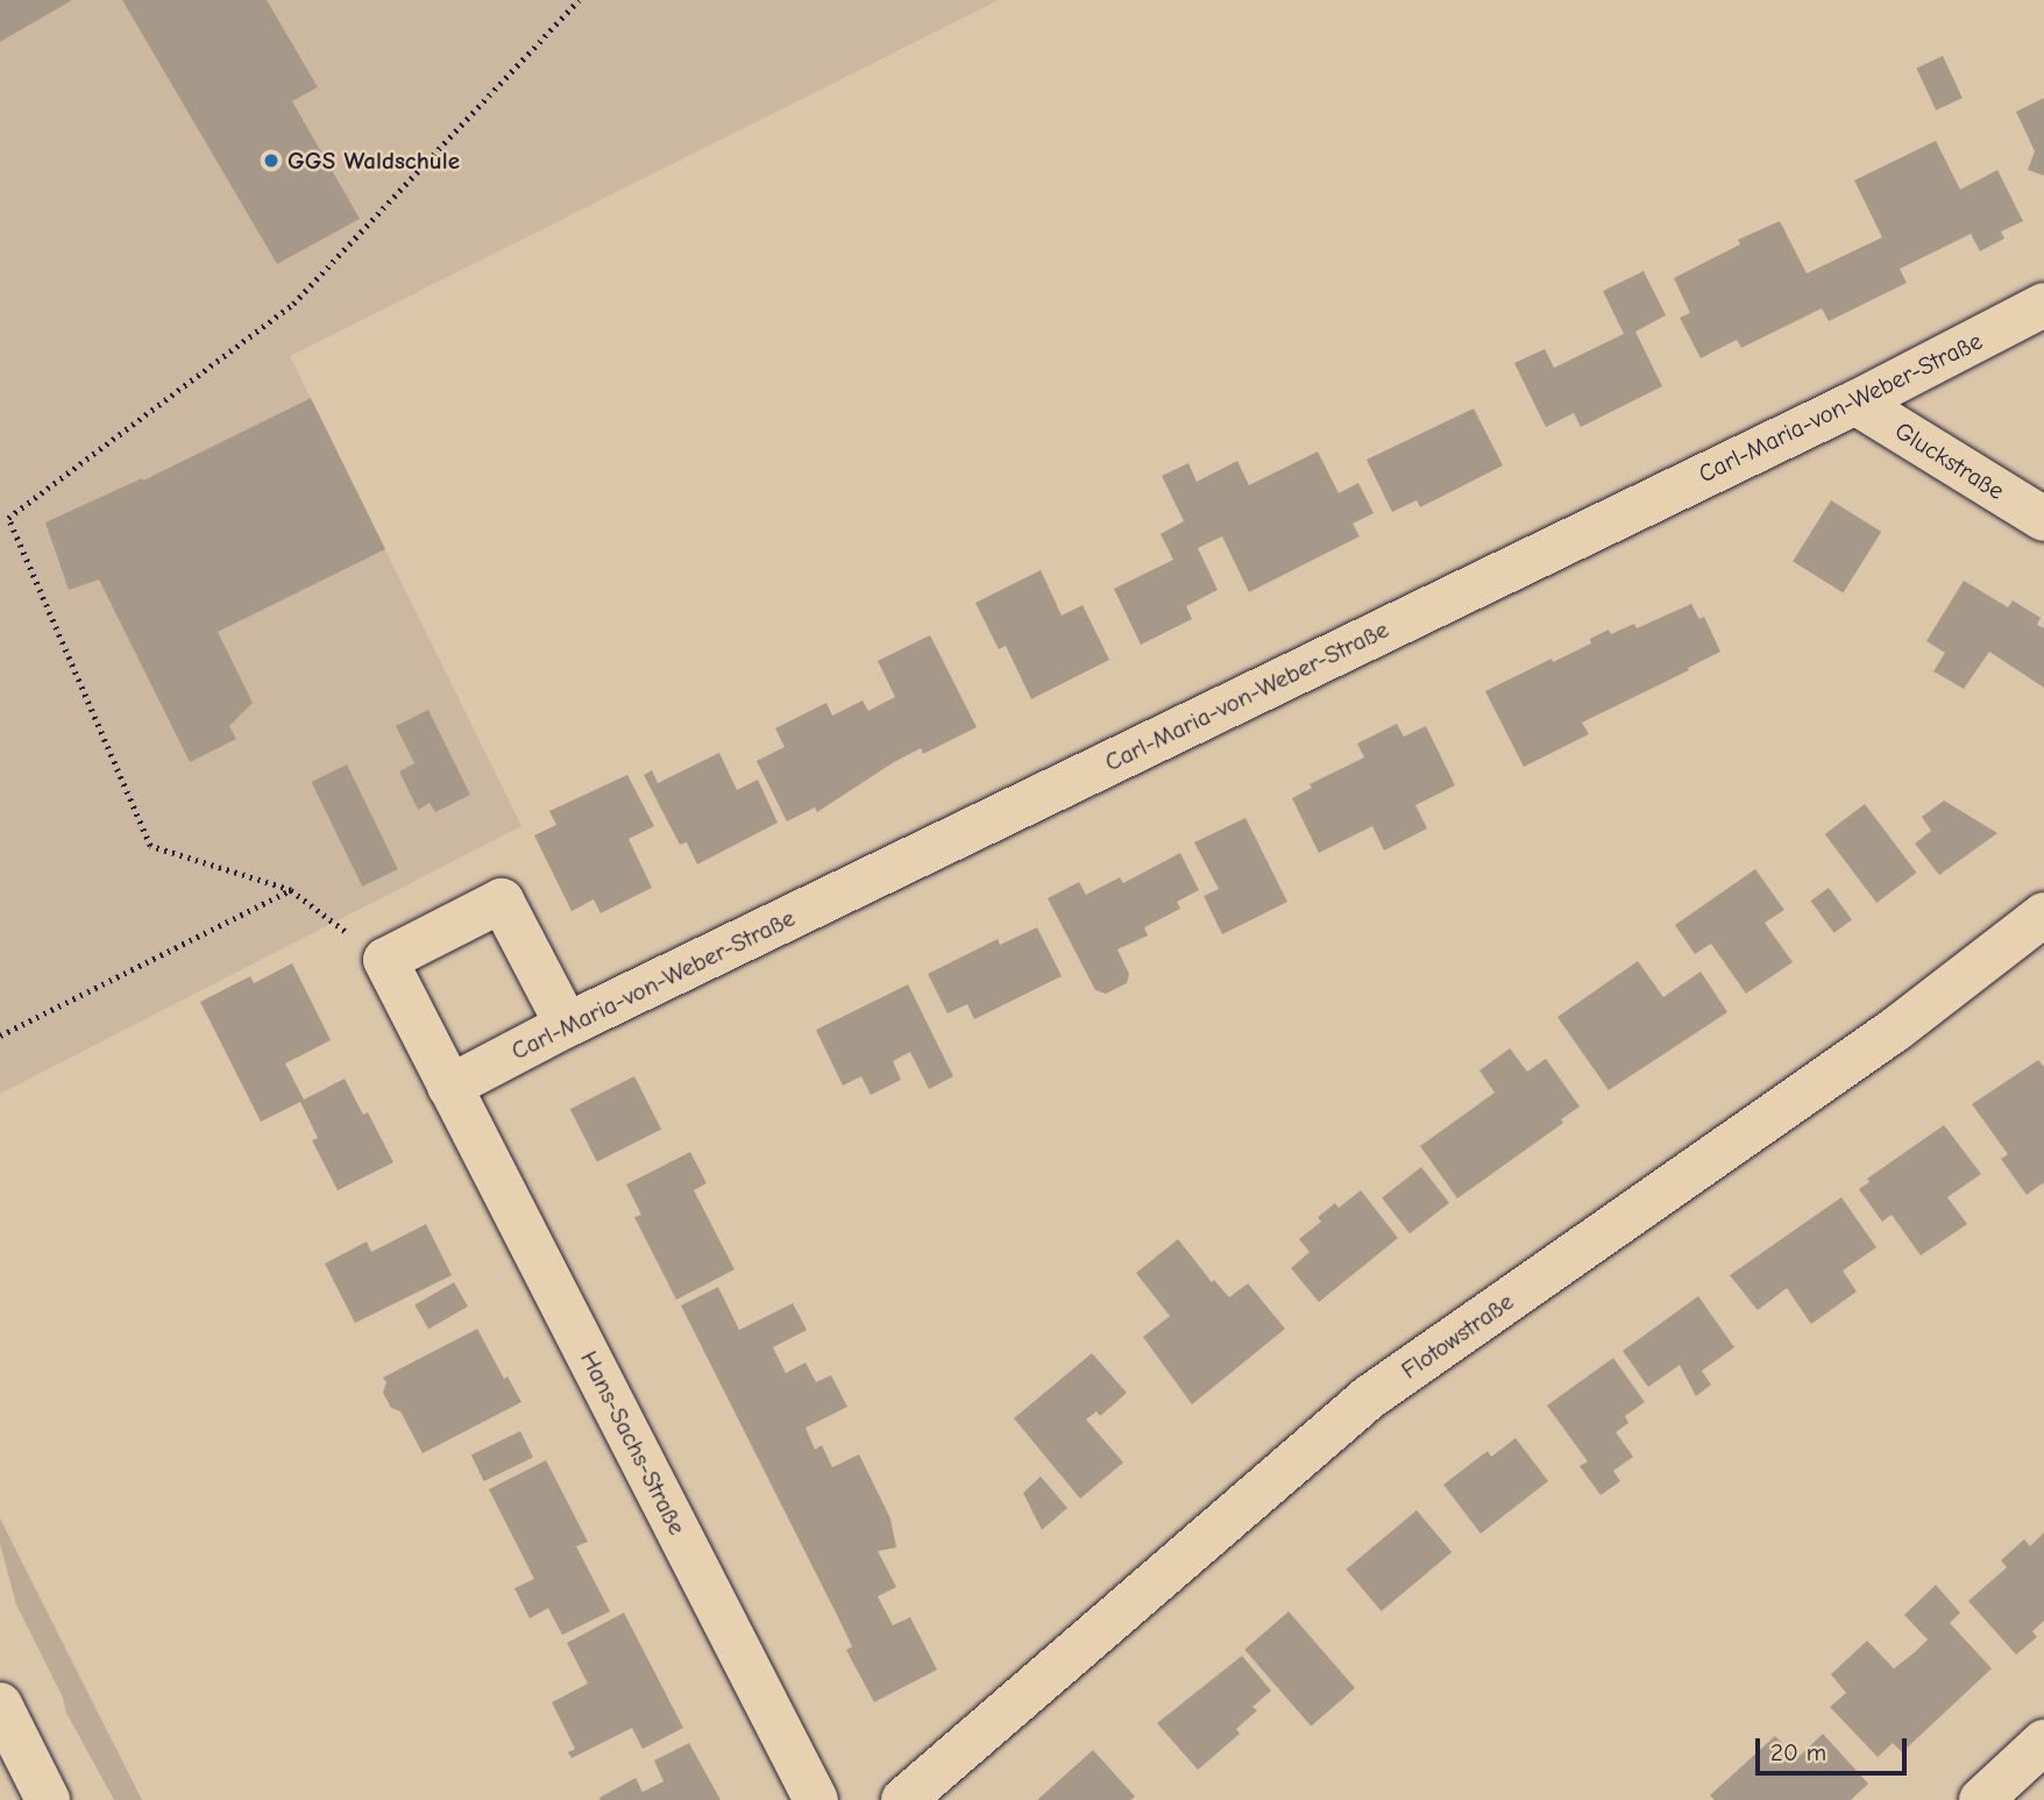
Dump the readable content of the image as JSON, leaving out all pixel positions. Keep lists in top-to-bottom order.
{
  "streets": {
    "street": [
      "Carl-Maria-von-Weber-Straße",
      "Gluckstraße",
      "Flotowstraße",
      "Hans-Sachs-Straße"
    ]
  },
  "crossings": [
    ["Carl-Maria-von-Weber-Straße", "Gluckstraße"],
    ["Carl-Maria-von-Weber-Straße", "Hans-Sachs-Straße"]
  ],
  "places": ["GGS Waldschule"],
  "scale_bar": "20 m"
}
